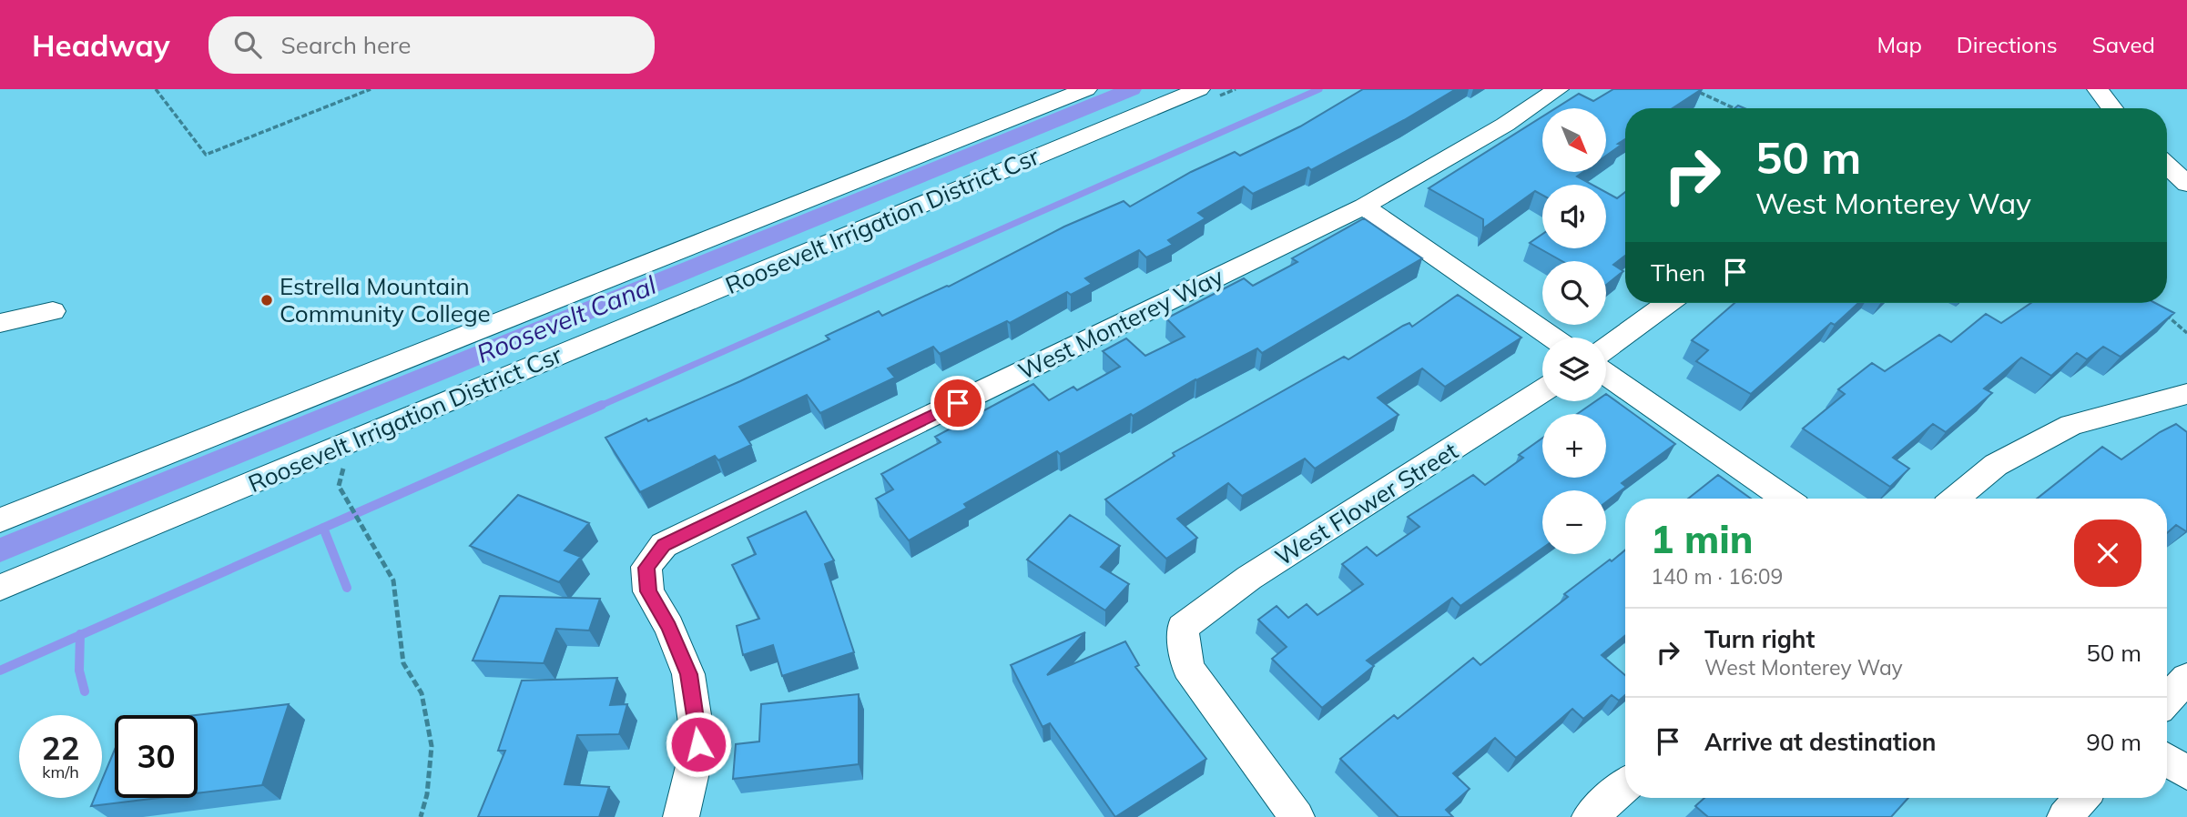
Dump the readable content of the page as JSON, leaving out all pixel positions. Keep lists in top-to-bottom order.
{
  "streets": {
    "street": ["Roosevelt Irrigation District Csr", "West Monterey Way", "West Flower Street"]
  },
  "water": ["Roosevelt Canal"],
  "places": ["Estrella Mountain Community College"],
  "north": "bottom right",
  "page": {
    "header": "Headway",
    "search": "Search here",
    "nav": ["Map", "Directions", "Saved"],
    "map_buttons": ["+", "−"],
    "turn": ["50 m", "West Monterey Way"],
    "then": "Then",
    "heading": ["1 min", "140 m · 16:09"],
    "list": [
      {
        "name": "Turn right",
        "note": "West Monterey Way",
        "value": "50 m"
      },
      {
        "name": "Arrive at destination",
        "value": "90 m"
      }
    ],
    "speed": "22 km/h",
    "limit": "30"
  }
}
